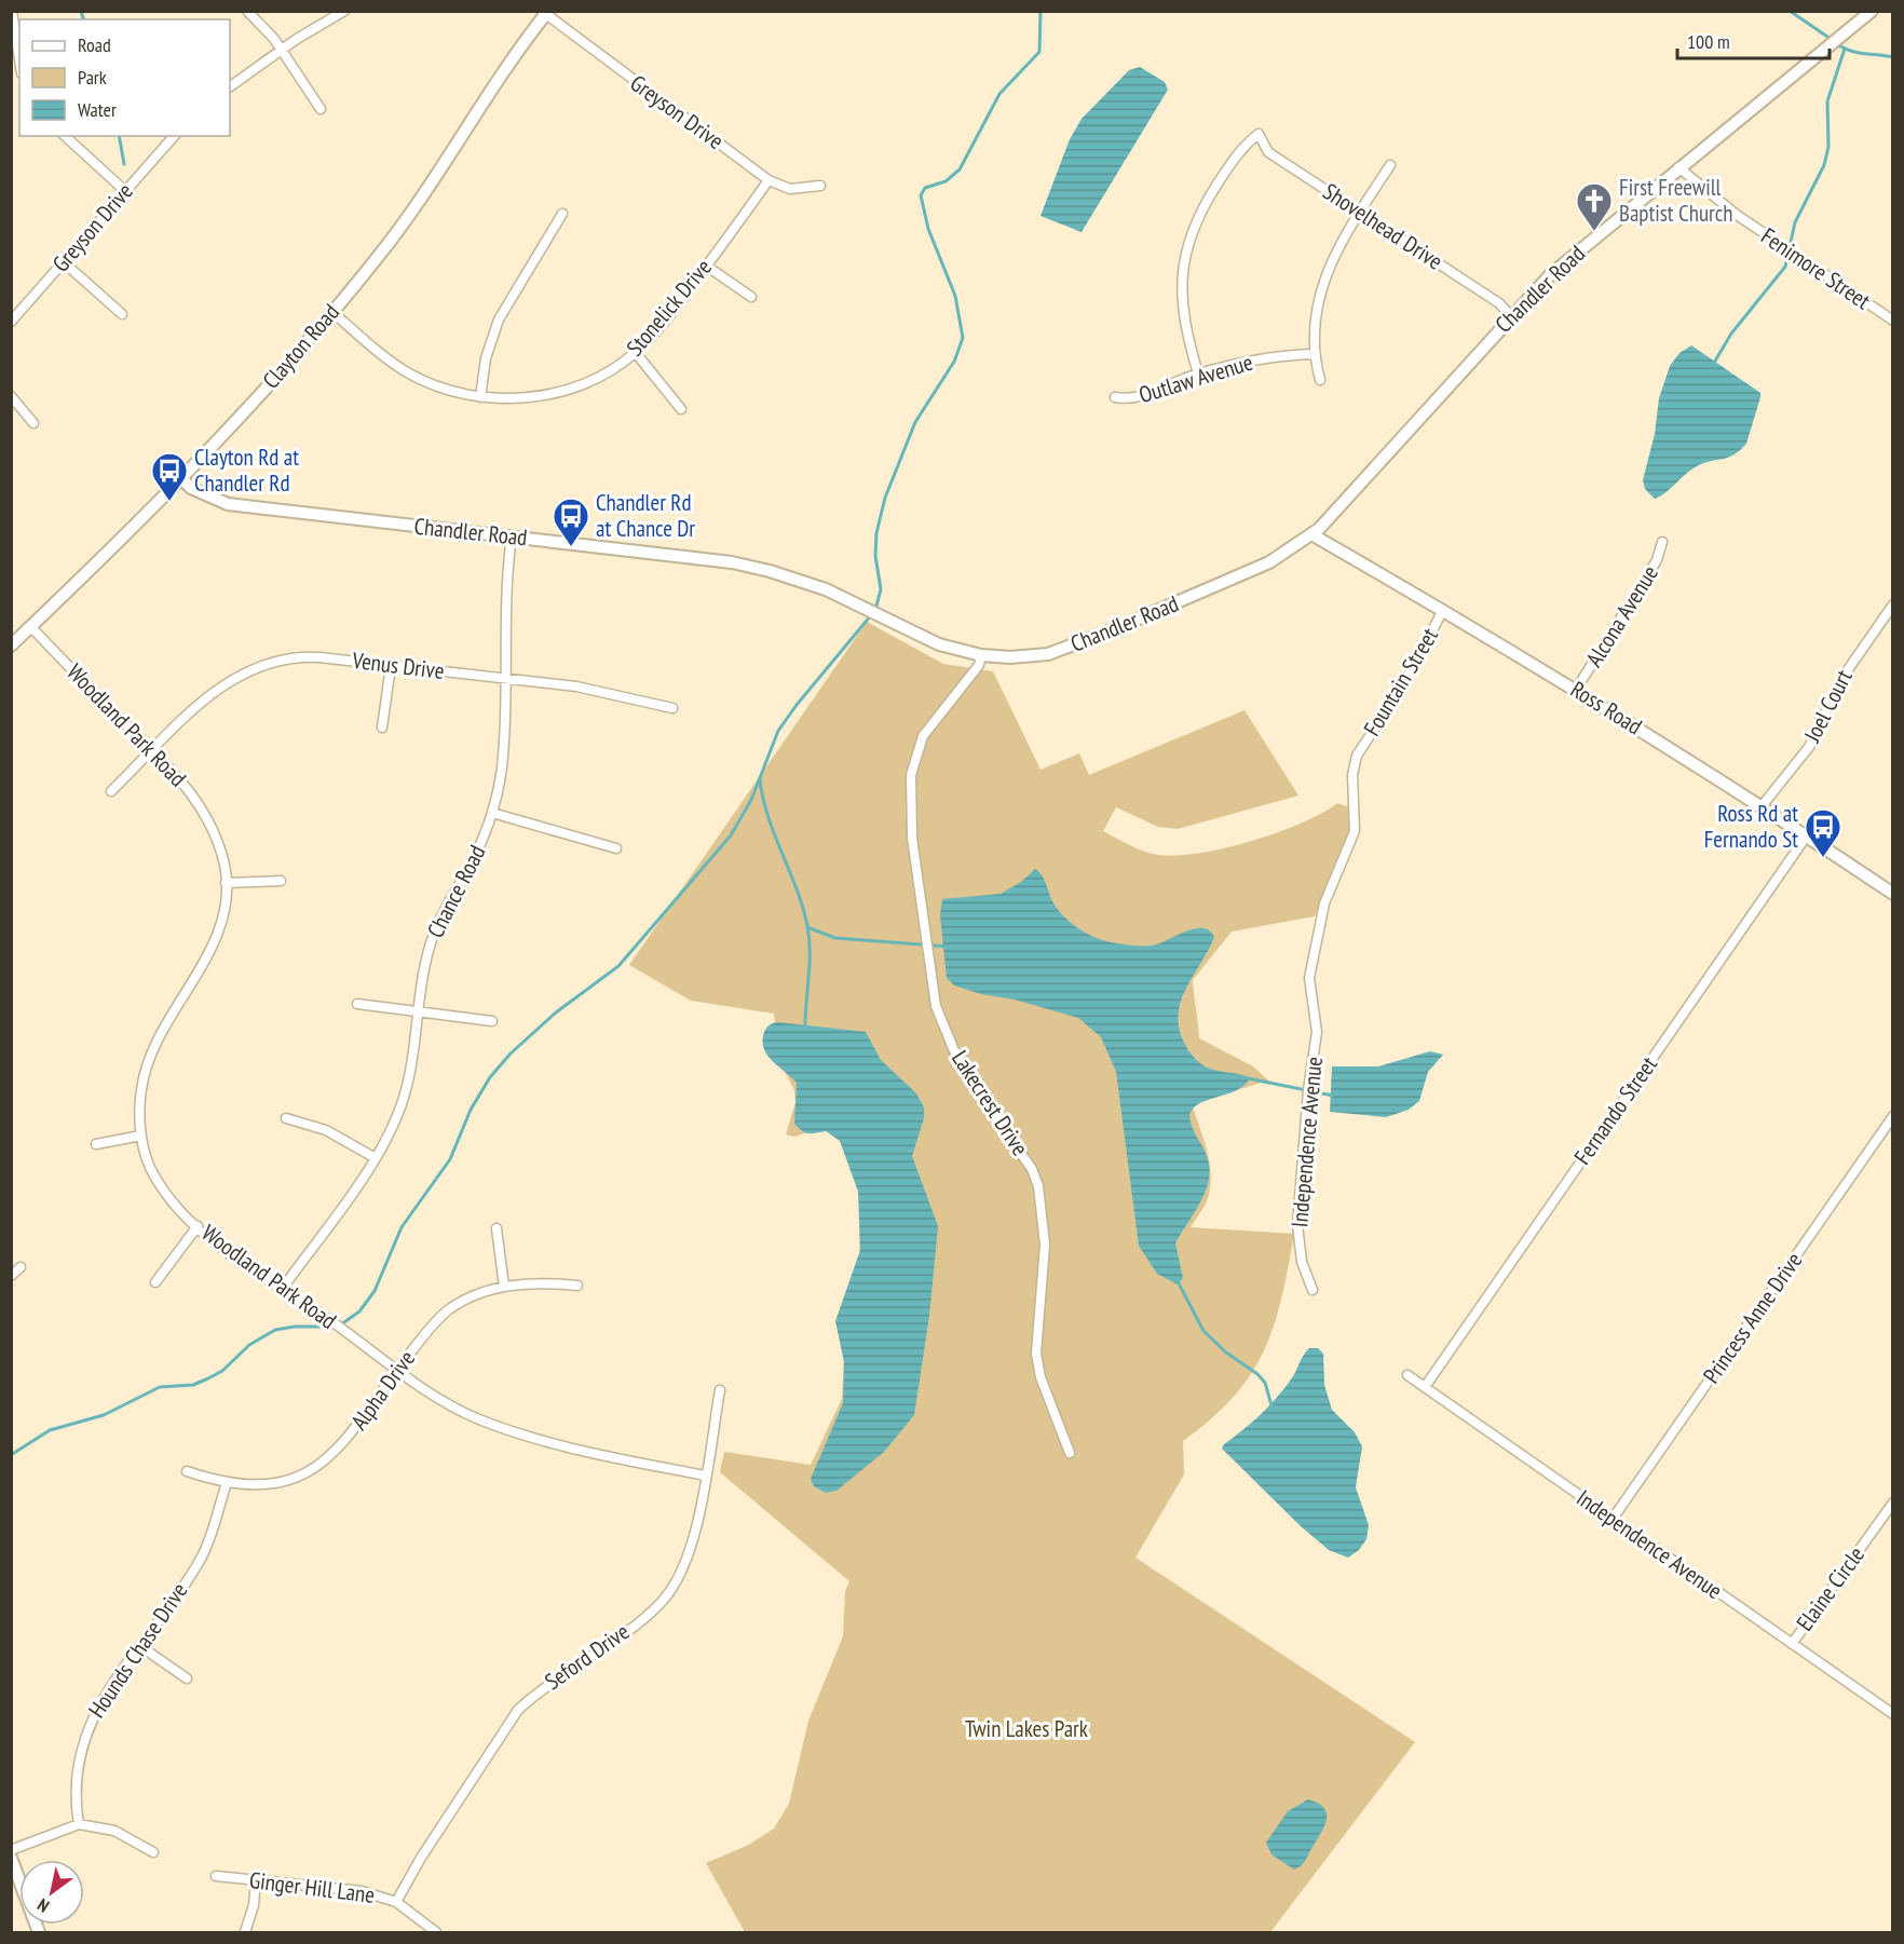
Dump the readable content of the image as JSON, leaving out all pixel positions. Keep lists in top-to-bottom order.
{
  "streets": {
    "street": [
      "Greyson Drive",
      "Shovelhead Drive",
      "Fenimore Street",
      "Chandler Road",
      "Stonelick Drive",
      "Clayton Road",
      "Outlaw Avenue",
      "Alcona Avenue",
      "Venus Drive",
      "Fountain Street",
      "Joel Court",
      "Ross Road",
      "Woodland Park Road",
      "Chance Road",
      "Lakecrest Drive",
      "Fernando Street",
      "Independence Avenue",
      "Princess Anne Drive",
      "Alpha Drive",
      "Elaine Circle",
      "Hounds Chase Drive",
      "Seford Drive",
      "Ginger Hill Lane"
    ]
  },
  "crossings": [
    ["Greyson Drive", "Stonelick Drive"],
    ["Greyson Drive", "Clayton Road"],
    ["Shovelhead Drive", "Chandler Road"],
    ["Shovelhead Drive", "Outlaw Avenue"],
    ["Fenimore Street", "Chandler Road"],
    ["Chandler Road", "Clayton Road"],
    ["Chandler Road", "Ross Road"],
    ["Chandler Road", "Chance Road"],
    ["Chandler Road", "Lakecrest Drive"],
    ["Stonelick Drive", "Clayton Road"],
    ["Clayton Road", "Woodland Park Road"],
    ["Alcona Avenue", "Ross Road"],
    ["Venus Drive", "Woodland Park Road"],
    ["Venus Drive", "Chance Road"],
    ["Fountain Street", "Ross Road"],
    ["Fountain Street", "Independence Avenue"],
    ["Joel Court", "Ross Road"],
    ["Ross Road", "Fernando Street"],
    ["Woodland Park Road", "Chance Road"],
    ["Woodland Park Road", "Alpha Drive"],
    ["Woodland Park Road", "Seford Drive"],
    ["Fernando Street", "Independence Avenue"],
    ["Independence Avenue", "Princess Anne Drive"],
    ["Independence Avenue", "Elaine Circle"],
    ["Alpha Drive", "Hounds Chase Drive"],
    ["Seford Drive", "Ginger Hill Lane"]
  ],
  "parks": ["Twin Lakes Park"],
  "places": {
    "church": ["First Freewill Baptist Church"],
    "bus stop": ["Clayton Rd at Chandler Rd", "Chandler Rd at Chance Dr", "Ross Rd at Fernando St"]
  },
  "legend": ["Road", "Park", "Water"],
  "scale_bar": "100 m",
  "north": "bottom left"
}
